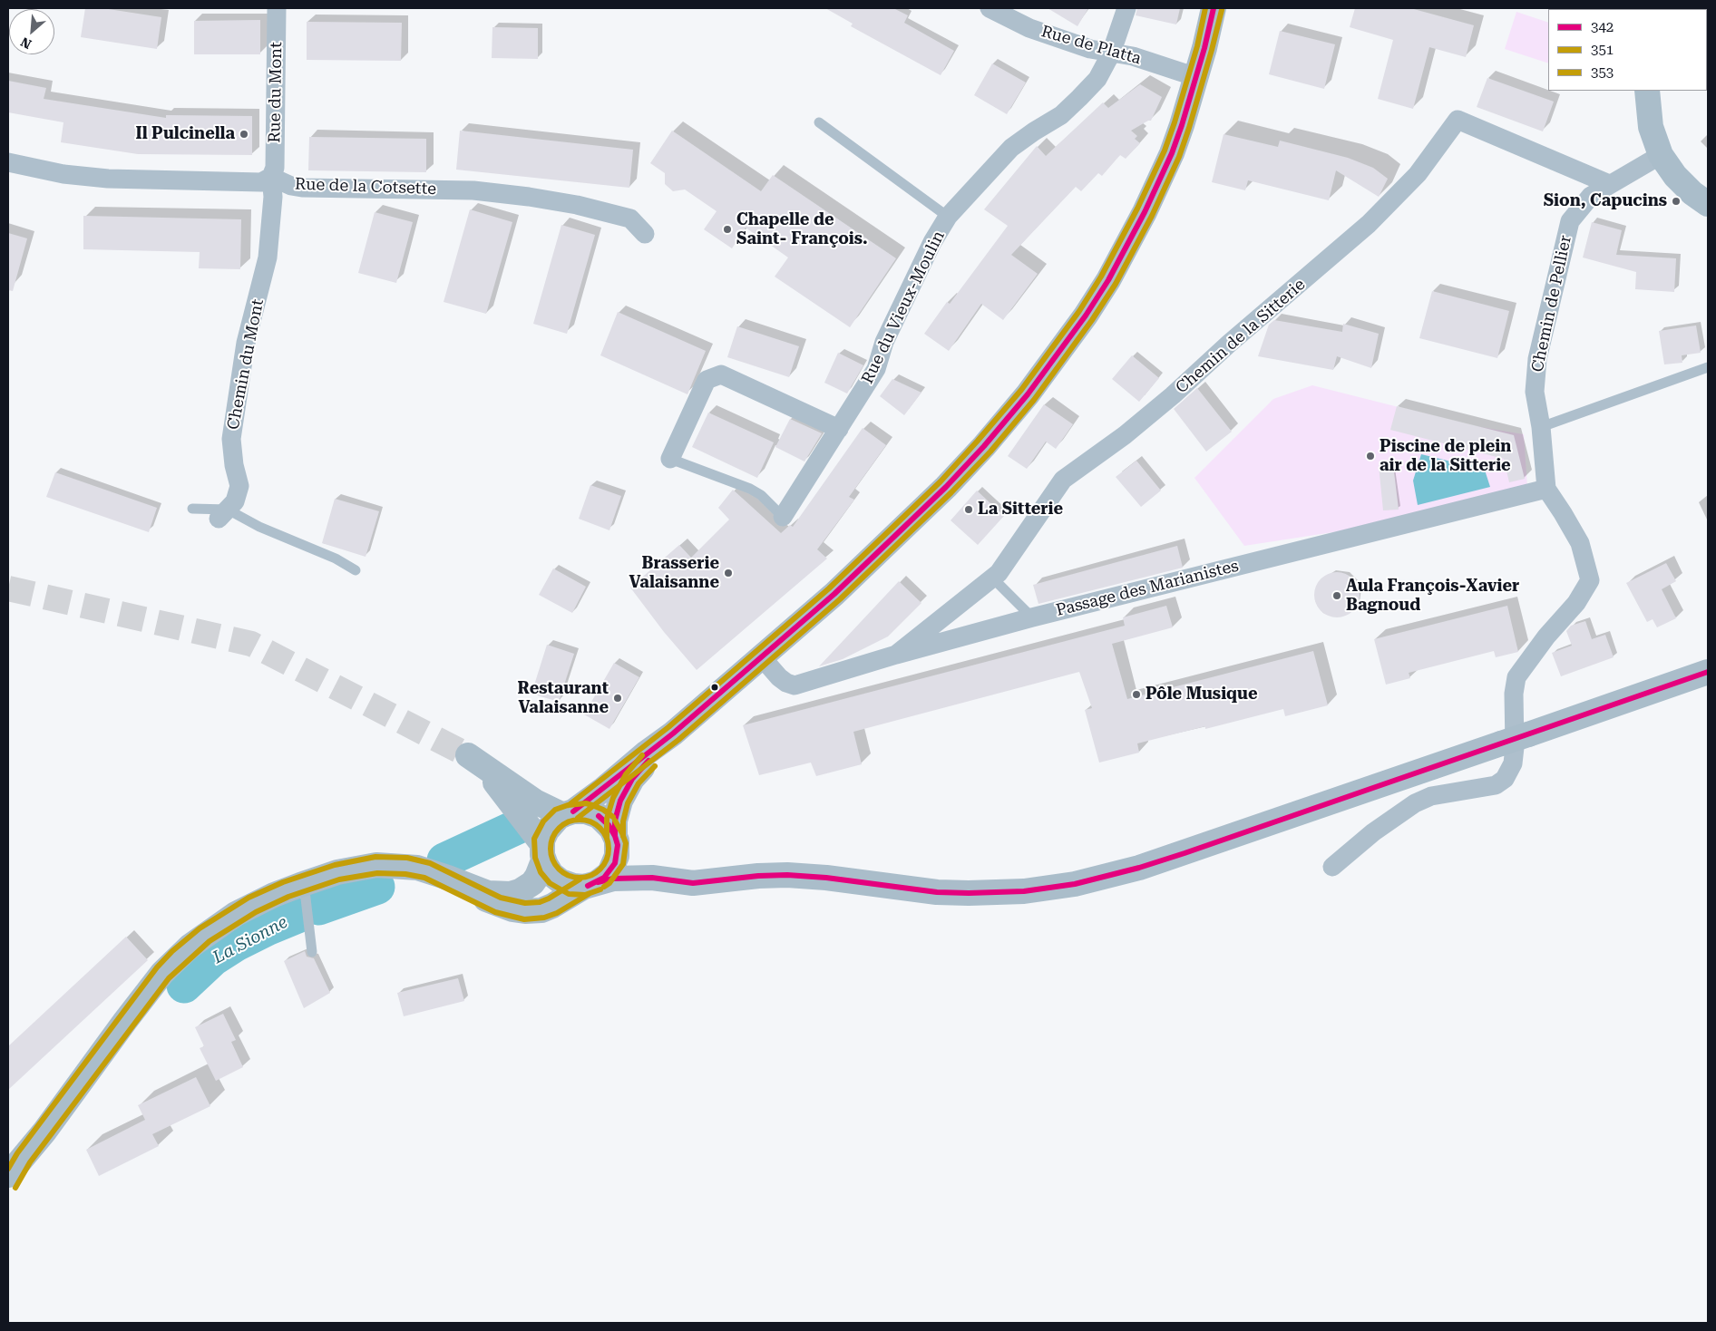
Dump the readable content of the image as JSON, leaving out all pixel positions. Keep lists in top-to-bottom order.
{
  "streets": {
    "street": [
      "Rue de Platta",
      "Rue du Mont",
      "Rue de la Cotsette",
      "Chemin de Pellier",
      "Rue du Vieux-Moulin",
      "Chemin de la Sitterie",
      "Chemin du Mont",
      "Passage des Marianistes"
    ]
  },
  "crossings": [
    ["Rue de Platta", "Rue du Vieux-Moulin"],
    ["Rue du Mont", "Rue de la Cotsette"],
    ["Rue du Mont", "Chemin du Mont"],
    ["Rue de la Cotsette", "Chemin du Mont"],
    ["Chemin de Pellier", "Chemin de la Sitterie"],
    ["Chemin de Pellier", "Passage des Marianistes"],
    ["Chemin de la Sitterie", "Passage des Marianistes"]
  ],
  "water": ["La Sionne"],
  "places": [
    "Il Pulcinella",
    "Sion, Capucins",
    "Chapelle de Saint- François.",
    "Piscine de plein air de la Sitterie",
    "La Sitterie",
    "Brasserie Valaisanne",
    "Aula François-Xavier Bagnoud",
    "Pôle Musique",
    "Restaurant Valaisanne"
  ],
  "lines": ["transit line 342", "transit line 353", "transit line 351"],
  "legend": ["342", "351", "353"],
  "north": "bottom left"
}
